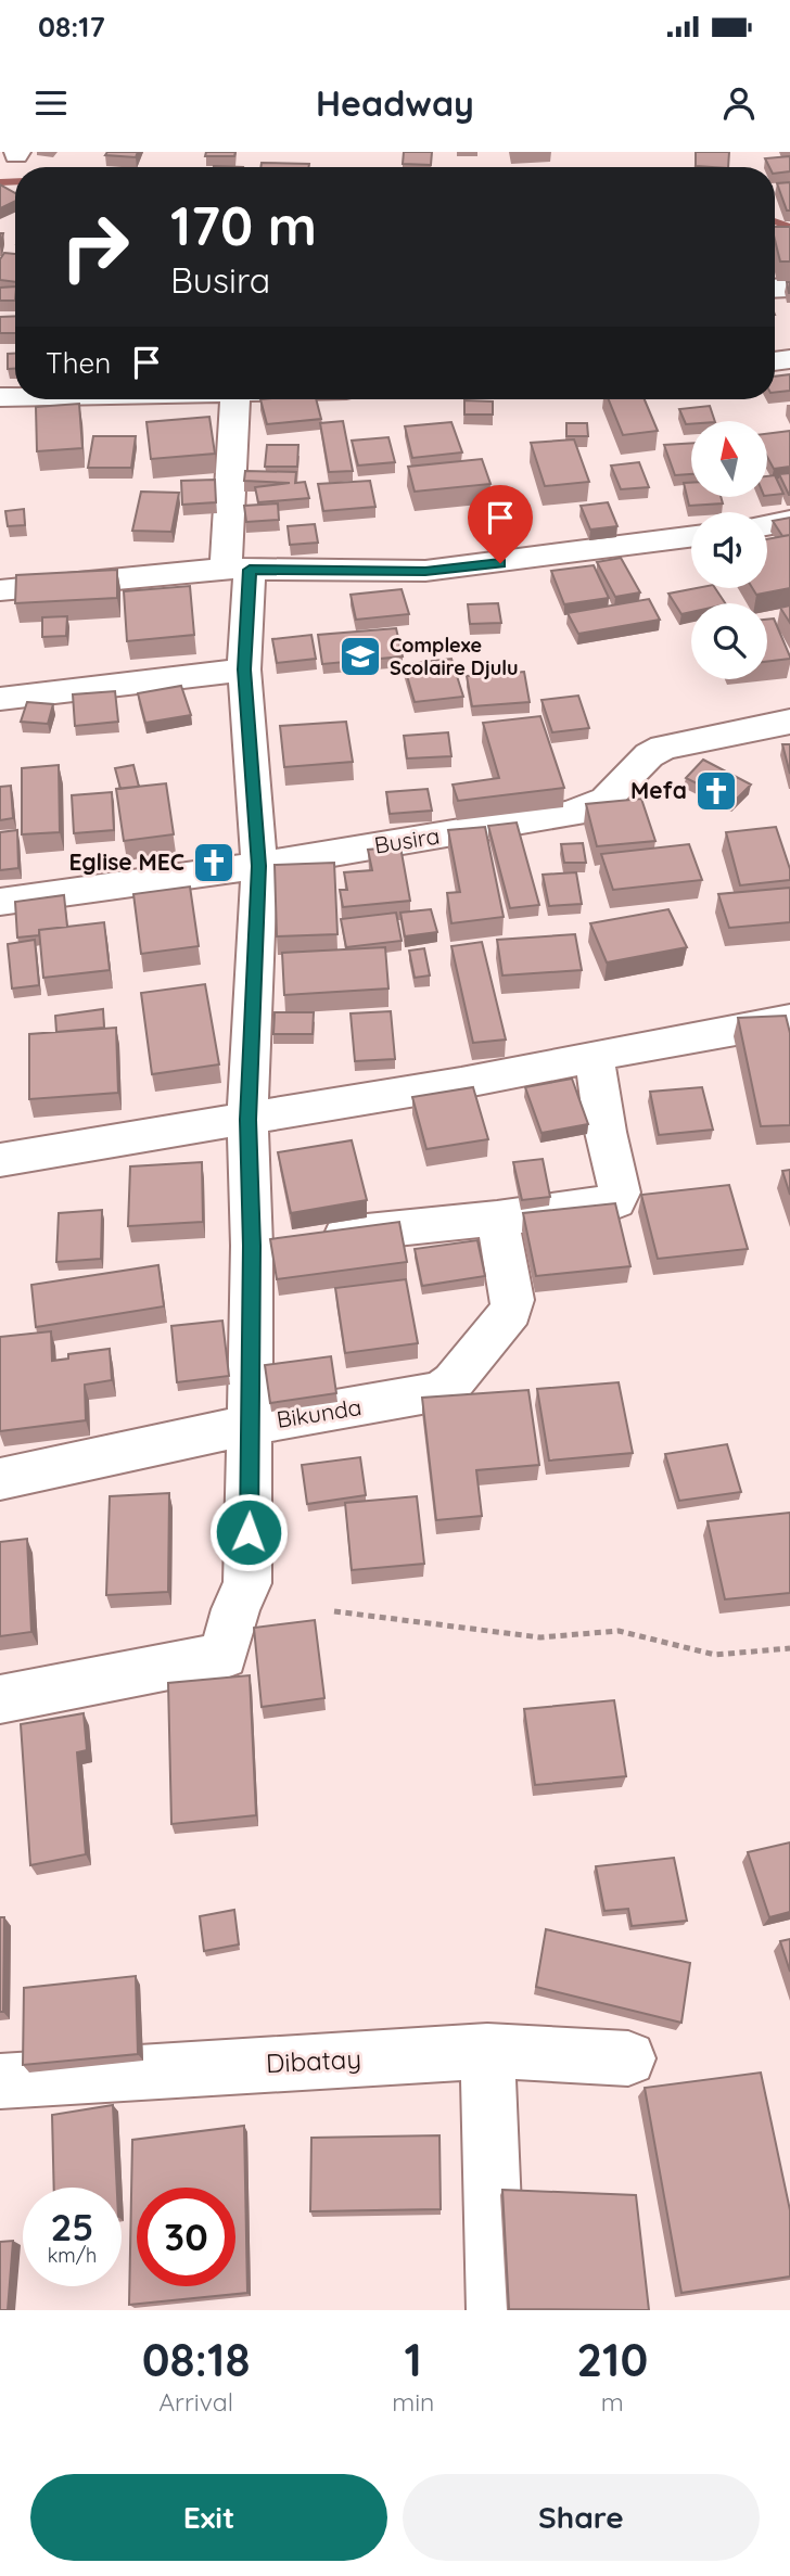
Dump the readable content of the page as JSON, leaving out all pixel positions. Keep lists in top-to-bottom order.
{
  "streets": {
    "street": ["Busira", "Bikunda", "Dibatay"]
  },
  "places": {
    "school or university": ["Complexe Scolaire Djulu"],
    "church": ["Mefa", "Eglise MEC"]
  },
  "north": "top",
  "page": {
    "status": "08:17",
    "header": "Headway",
    "turn": ["170 m", "Busira"],
    "then": "Then",
    "speed": "25 km/h",
    "limit": "30",
    "eta": [
      "08:18",
      "Arrival",
      "1",
      "min",
      "210",
      "m"
    ],
    "buttons": ["Exit", "Share"]
  }
}
